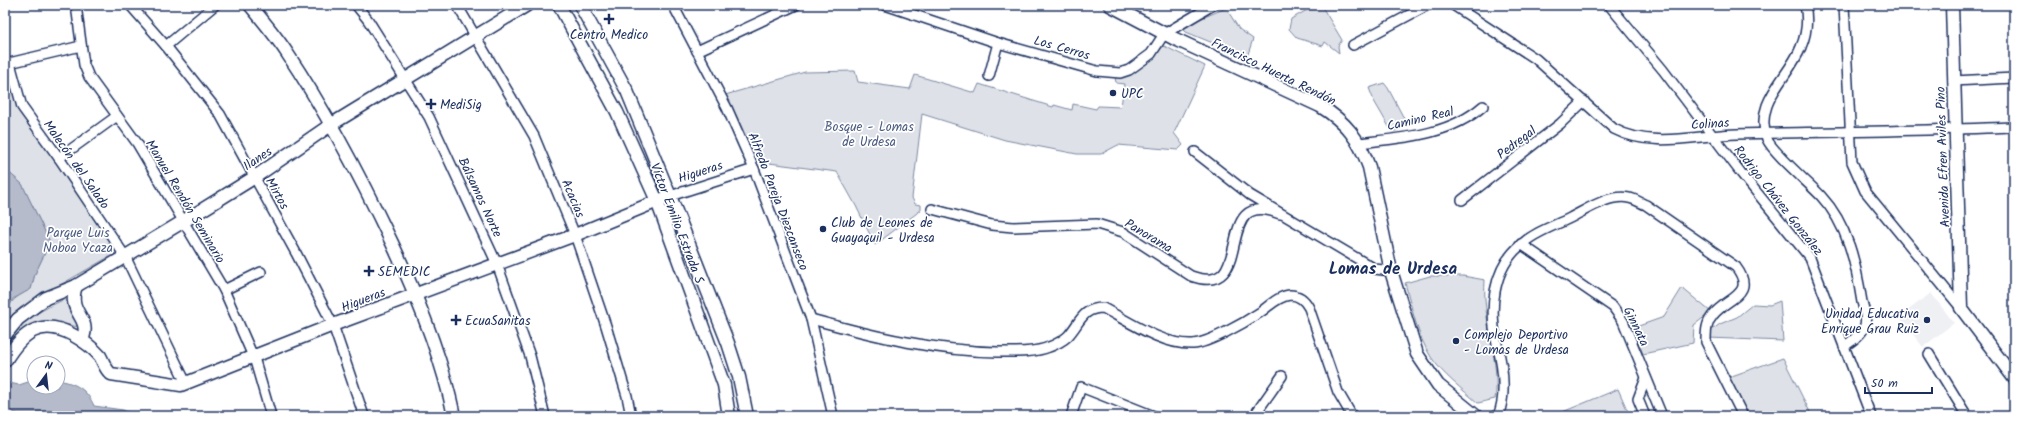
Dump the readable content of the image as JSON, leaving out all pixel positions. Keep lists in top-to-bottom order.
{
  "streets": {
    "street": [
      "Los Cerros",
      "Francisco Huerta Rendón",
      "Camino Real",
      "Colinas",
      "Pedregal",
      "Avenida Efren Aviles Pino",
      "Ilanes",
      "Malecón del Salado",
      "Higueras",
      "Mirtos",
      "Bálsamos Norte",
      "Acacias",
      "Rodrigo Chávez González",
      "Manuel Rendón Seminario",
      "Alfredo Pareja Diezcanseco",
      "Víctor Emilio Estrada S",
      "Panorama",
      "Ginnata"
    ]
  },
  "crossings": [
    ["Los Cerros", "Francisco Huerta Rendón"],
    ["Francisco Huerta Rendón", "Camino Real"],
    ["Francisco Huerta Rendón", "Panorama"],
    ["Colinas", "Pedregal"],
    ["Colinas", "Avenida Efren Aviles Pino"],
    ["Colinas", "Rodrigo Chávez González"],
    ["Ilanes", "Malecón del Salado"],
    ["Ilanes", "Mirtos"],
    ["Ilanes", "Bálsamos Norte"],
    ["Ilanes", "Acacias"],
    ["Ilanes", "Manuel Rendón Seminario"],
    ["Malecón del Salado", "Higueras"],
    ["Higueras", "Mirtos"],
    ["Higueras", "Bálsamos Norte"],
    ["Higueras", "Acacias"],
    ["Higueras", "Manuel Rendón Seminario"],
    ["Higueras", "Alfredo Pareja Diezcanseco"],
    ["Higueras", "Víctor Emilio Estrada S"]
  ],
  "districts": ["Lomas de Urdesa"],
  "parks": ["Bosque - Lomas de Urdesa", "Parque Luis Noboa Ycaza"],
  "places": {
    "health": [
      "Centro Medico",
      "MediSig",
      "SEMEDIC",
      "EcuaSanitas"
    ],
    "other": [
      "UPC",
      "Club de Leones de Guayaquil - Urdesa",
      "Unidad Educativa Enrique Grau Ruiz",
      "Complejo Deportivo - Lomas de Urdesa"
    ]
  },
  "scale_bar": "50 m",
  "north": "top"
}
